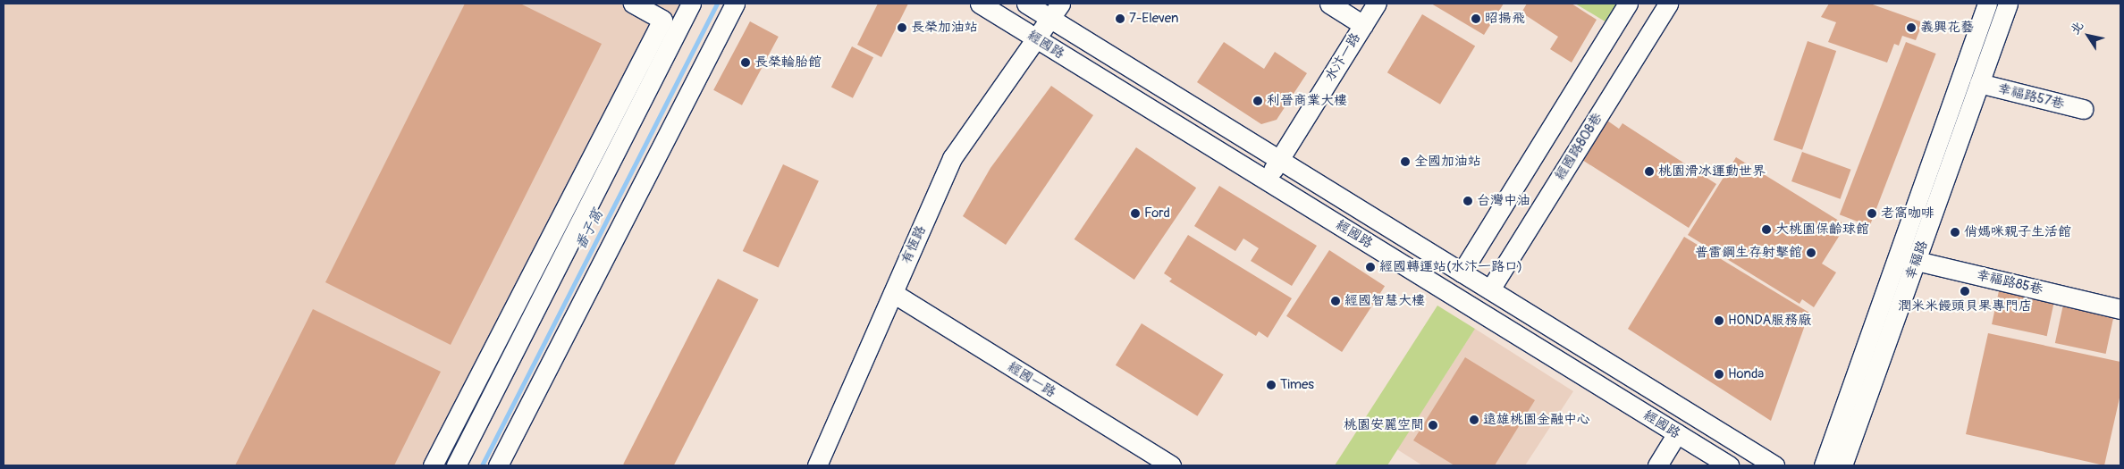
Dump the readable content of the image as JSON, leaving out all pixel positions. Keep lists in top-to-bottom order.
{
  "streets": {
    "street": [
      "經國路",
      "水汴一路",
      "幸福路57巷",
      "經國路808巷",
      "有恆路",
      "幸福路",
      "幸福路85巷",
      "經國一路"
    ]
  },
  "crossings": [
    ["經國路", "水汴一路"],
    ["經國路", "經國路808巷"],
    ["經國路", "有恆路"],
    ["幸福路57巷", "幸福路"],
    ["有恆路", "經國一路"],
    ["幸福路", "幸福路85巷"]
  ],
  "water": ["番子窩"],
  "places": [
    "7-Eleven",
    "昭揚飛",
    "長榮加油站",
    "義興花藝",
    "長榮輪胎館",
    "利晉商業大樓",
    "全國加油站",
    "桃園滑冰運動世界",
    "台灣中油",
    "Ford",
    "老窩咖啡",
    "大桃園保齡球館",
    "俏媽咪親子生活館",
    "普雷鋼生存射擊館",
    "經國轉運站(水汴一路口)",
    "潤米米饅頭貝果專門店",
    "經國智慧大樓",
    "HONDA服務廠",
    "Honda",
    "Times",
    "遠雄桃園金融中心",
    "桃園安麗空間"
  ],
  "north": "top left"
}
